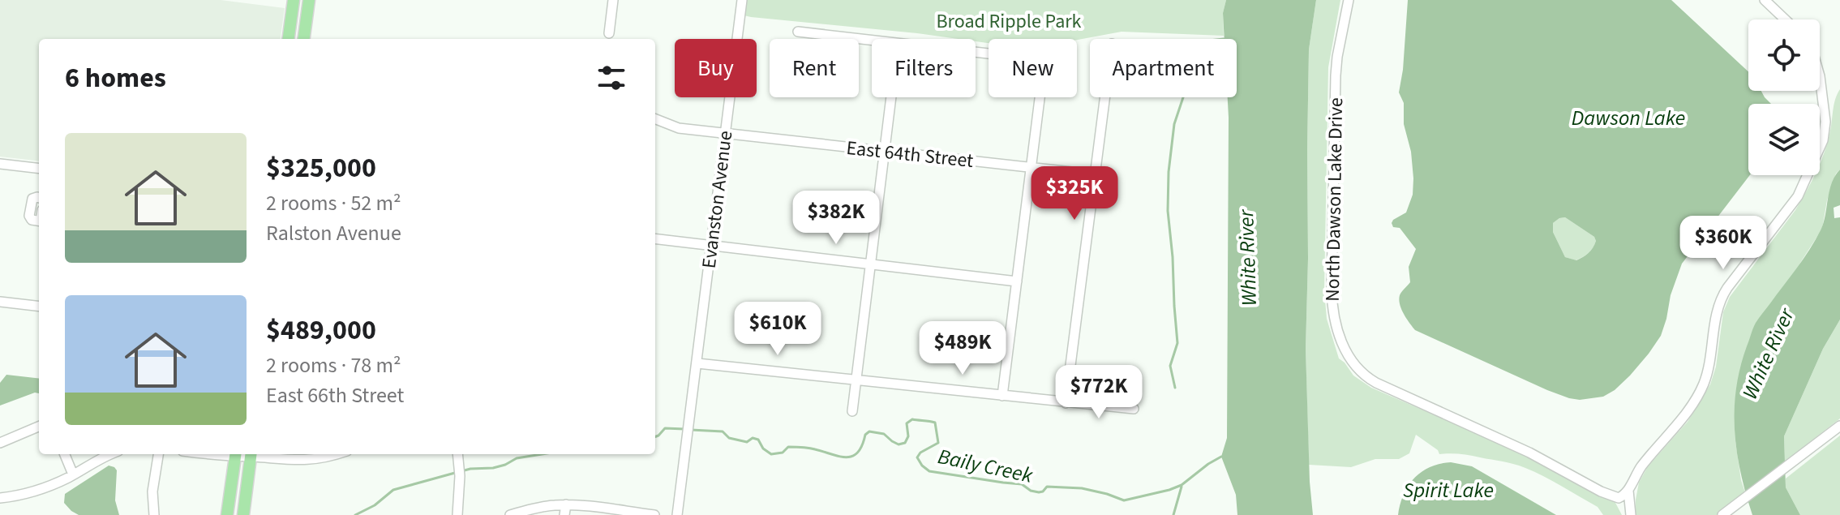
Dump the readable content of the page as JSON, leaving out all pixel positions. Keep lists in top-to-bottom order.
{
  "streets": {
    "street": ["East 64th Street", "Evanston Avenue", "North Dawson Lake Drive"]
  },
  "crossings": [
    ["East 64th Street", "Evanston Avenue"]
  ],
  "water": [
    "Dawson Lake",
    "White River",
    "Baily Creek",
    "Spirit Lake"
  ],
  "parks": ["Broad Ripple Park"],
  "page": {
    "chip": [
      "Buy",
      "Rent",
      "Filters",
      "New",
      "Apartment"
    ],
    "heading": "6 homes",
    "list": [
      {
        "name": "$325,000",
        "note": "2 rooms · 52 m² · Ralston Avenue"
      },
      {
        "name": "$489,000",
        "note": "2 rooms · 78 m² · East 66th Street"
      }
    ],
    "price": [
      "$325K",
      "$382K",
      "$360K",
      "$610K",
      "$489K",
      "$772K"
    ]
  }
}
